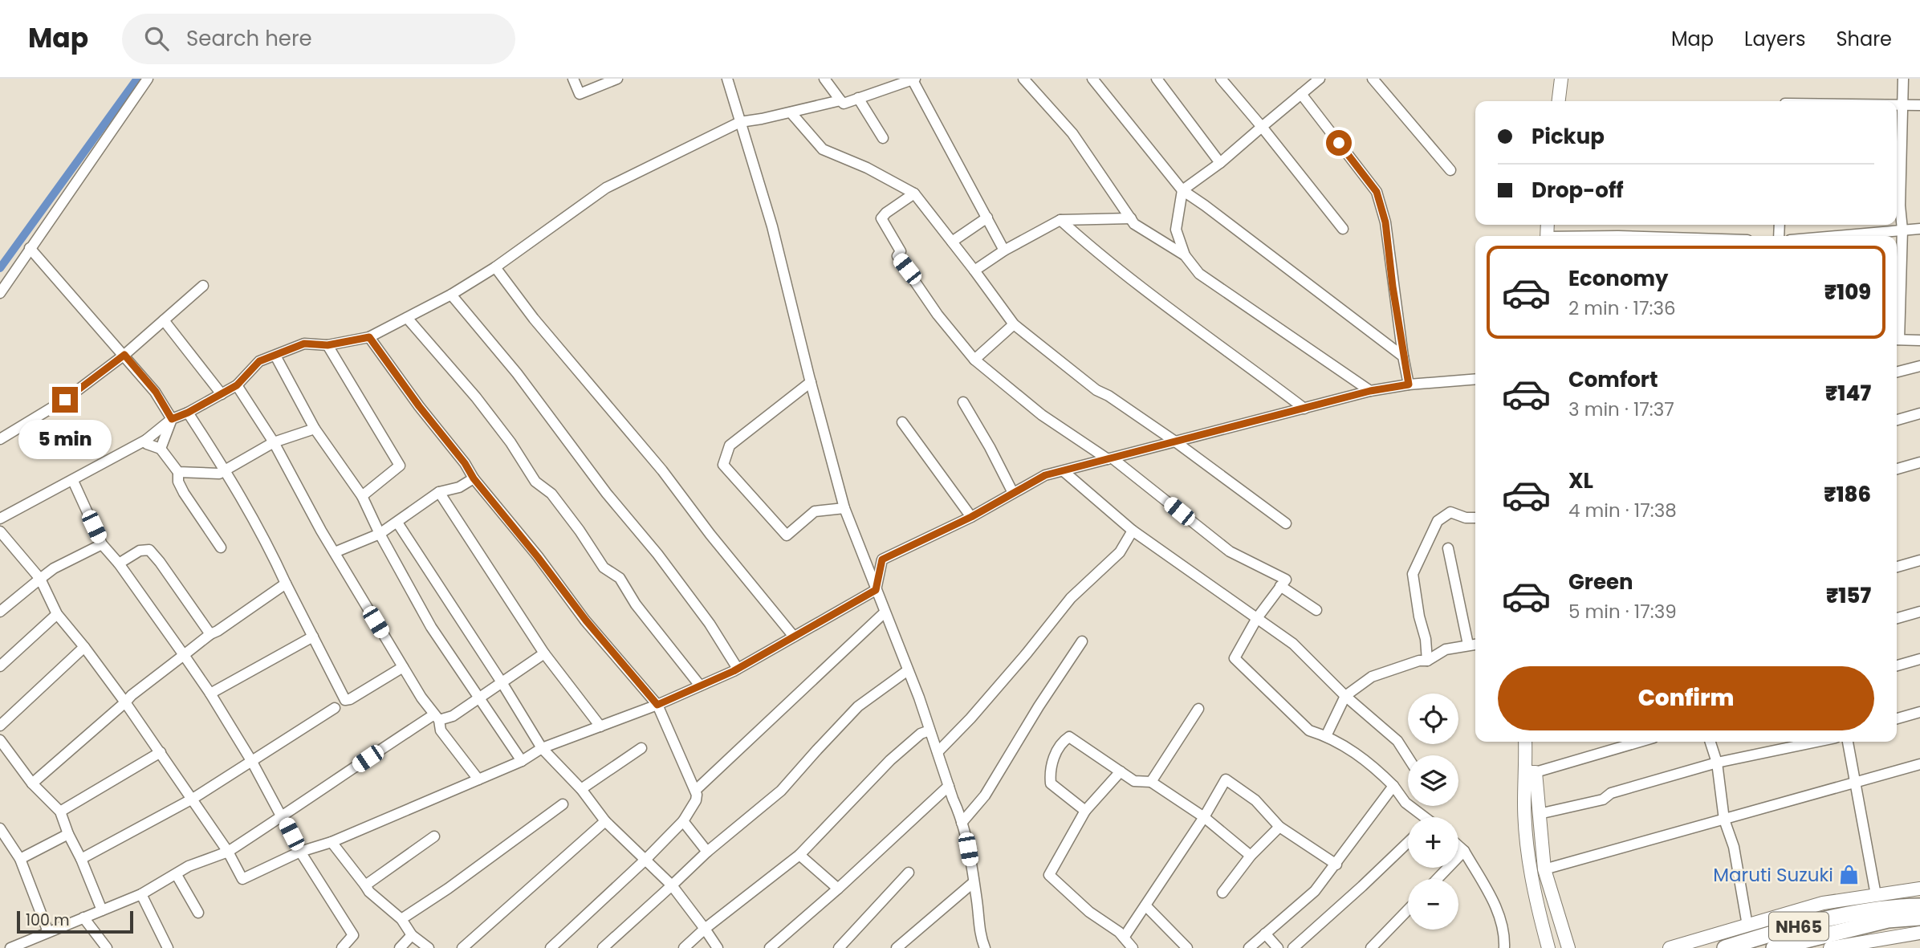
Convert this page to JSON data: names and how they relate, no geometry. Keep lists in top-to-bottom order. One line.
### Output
{"streets":{"highway":["NH65"]},"places":{"shop":["Maruti Suzuki"]},"scale_bar":"100 m","page":{"header":"Map","search":"Search here","nav":["Map","Layers","Share"],"banner":["Pickup","Drop-off"],"list":[{"name":"Economy","note":"2 min · 17:36","value":"₹109"},{"name":"Comfort","note":"3 min · 17:37","value":"₹147"},{"name":"XL","note":"4 min · 17:38","value":"₹186"},{"name":"Green","note":"5 min · 17:39","value":"₹157"}],"bubble":"5 min","buttons":"Confirm","map_buttons":["+","−"],"scale":"100 m"}}
